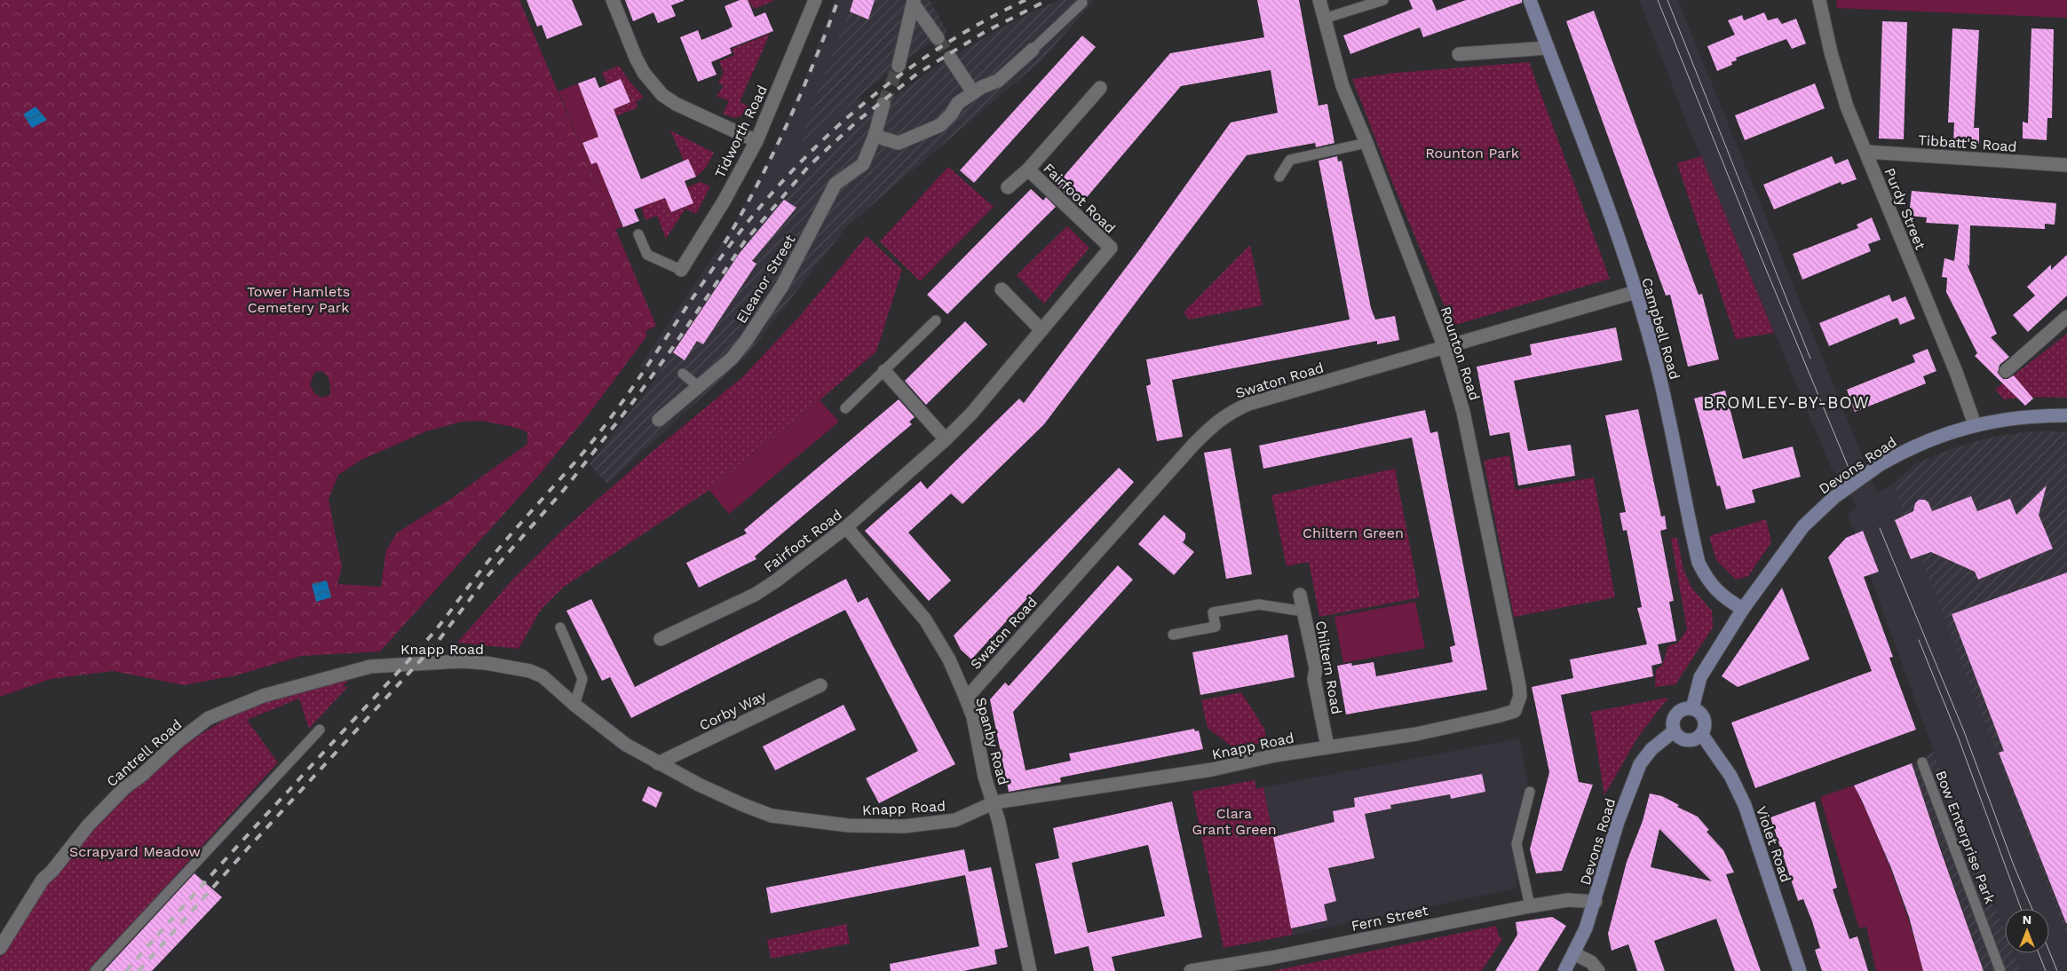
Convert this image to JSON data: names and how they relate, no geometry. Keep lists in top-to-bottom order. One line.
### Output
{"streets":{"street":["Tidworth Road","Tibbatt's Road","Fairfoot Road","Purdy Street","Eleanor Street","Campbell Road","Rounton Road","Swaton Road","Devons Road","Knapp Road","Chiltern Road","Corby Way","Spanby Road","Cantrell Road","Violet Road","Fern Street"],"lane":["Bow Enterprise Park"]},"crossings":[["Tibbatt's Road","Purdy Street"],["Fairfoot Road","Spanby Road"],["Purdy Street","Devons Road"],["Campbell Road","Swaton Road"],["Campbell Road","Devons Road"],["Rounton Road","Swaton Road"],["Rounton Road","Knapp Road"],["Swaton Road","Spanby Road"],["Devons Road","Violet Road"],["Devons Road","Fern Street"],["Knapp Road","Chiltern Road"],["Knapp Road","Corby Way"],["Knapp Road","Spanby Road"],["Knapp Road","Cantrell Road"]],"districts":["BROMLEY-BY-BOW"],"parks":["Rounton Park","Tower Hamlets Cemetery Park","Chiltern Green","Clara Grant Green","Scrapyard Meadow"],"north":"top"}
